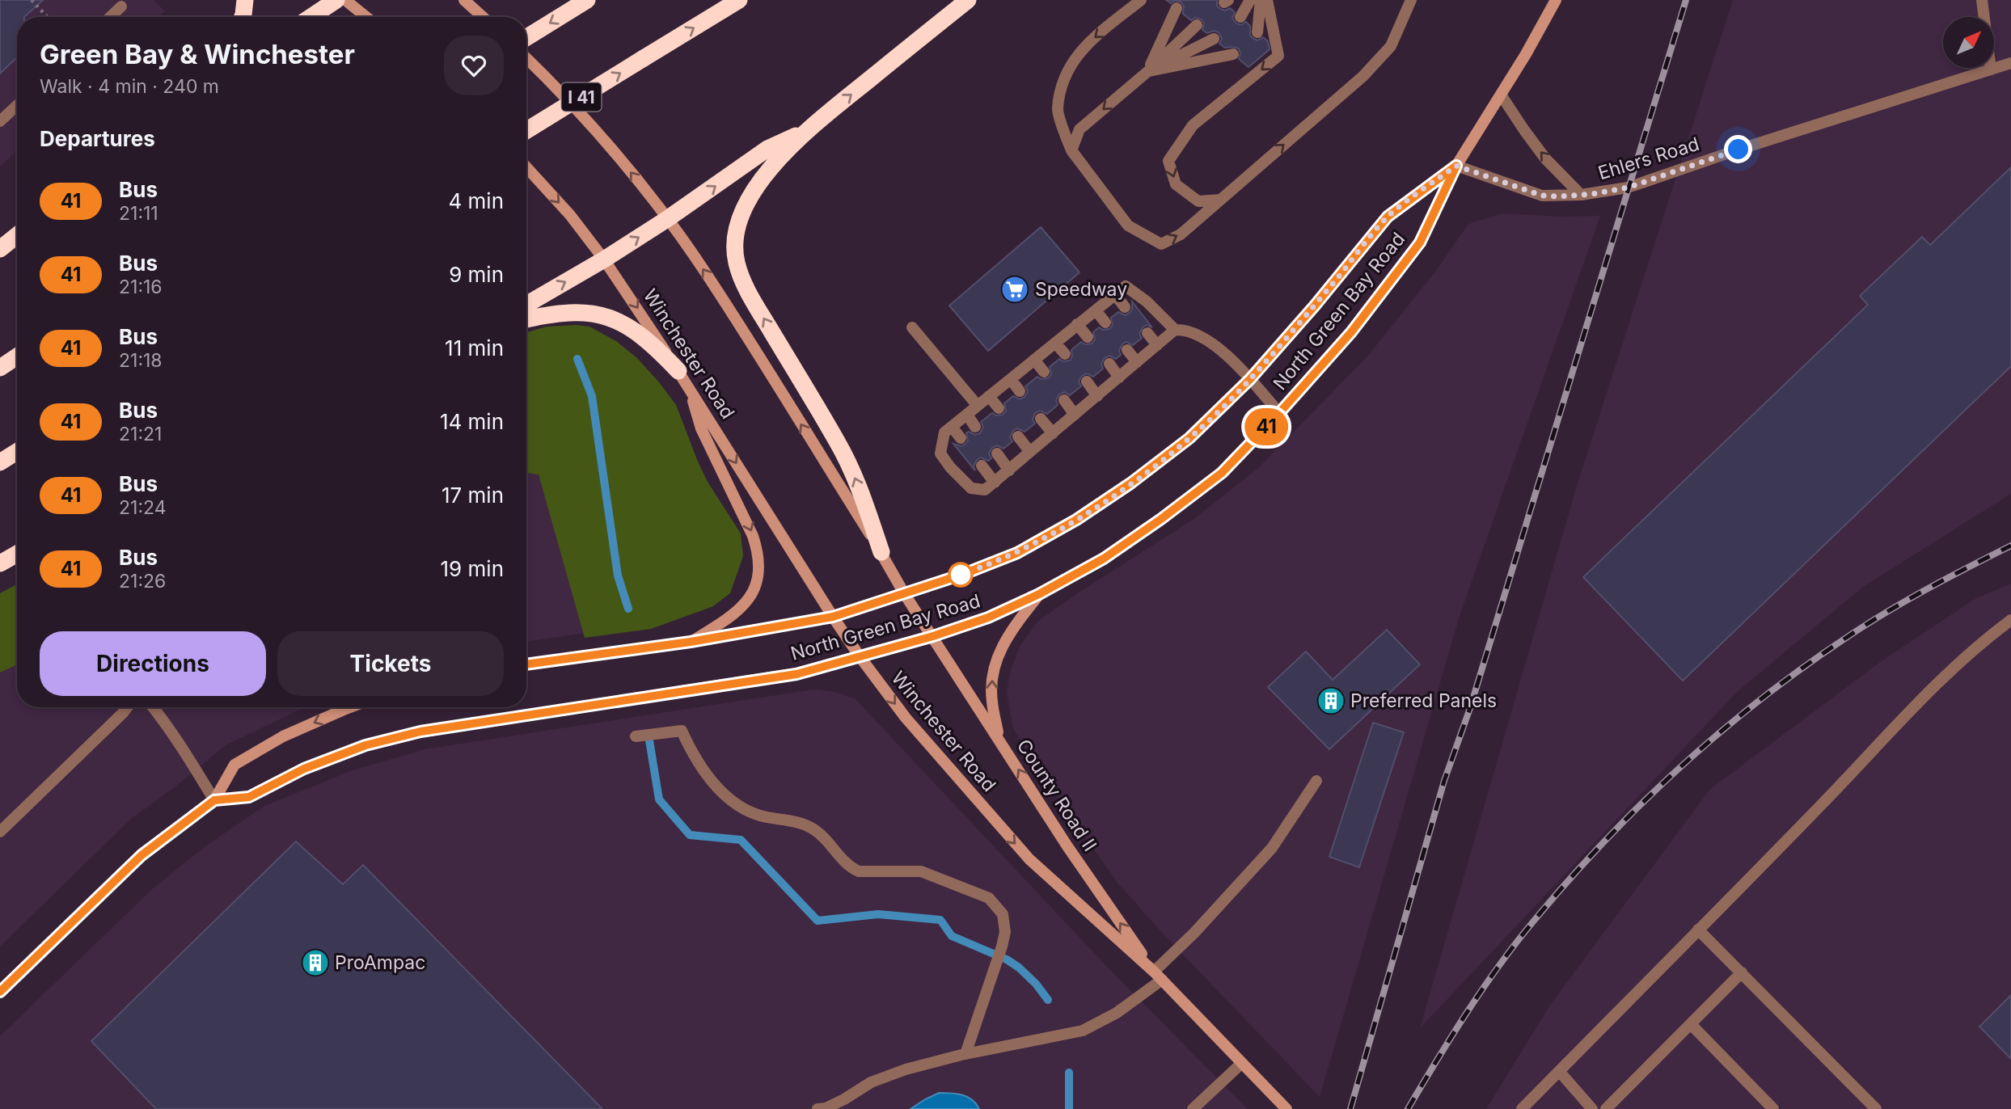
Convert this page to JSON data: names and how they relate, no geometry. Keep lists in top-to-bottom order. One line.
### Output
{"streets":{"highway":["I 41"],"main road":["North Green Bay Road","Winchester Road","County Road II"],"street":["Ehlers Road"]},"crossings":[["Ehlers Road","North Green Bay Road"],["North Green Bay Road","Winchester Road"],["North Green Bay Road","County Road II"],["Winchester Road","County Road II"]],"one_way":["County Road II"],"places":{"supermarket":["Speedway"],"building":["Preferred Panels","ProAmpac"]},"lines":["bus line 41"],"north":"top right","page":{"on_map":"41","heading":[["Green Bay & Winchester","Walk · 4 min · 240 m"],"Departures"],"list":[{"mark":"41","name":"Bus","note":"21:11","value":"4 min"},{"mark":"41","name":"Bus","note":"21:16","value":"9 min"},{"mark":"41","name":"Bus","note":"21:18","value":"11 min"},{"mark":"41","name":"Bus","note":"21:21","value":"14 min"},{"mark":"41","name":"Bus","note":"21:24","value":"17 min"},{"mark":"41","name":"Bus","note":"21:26","value":"19 min"}],"buttons":["Directions","Tickets"]}}
